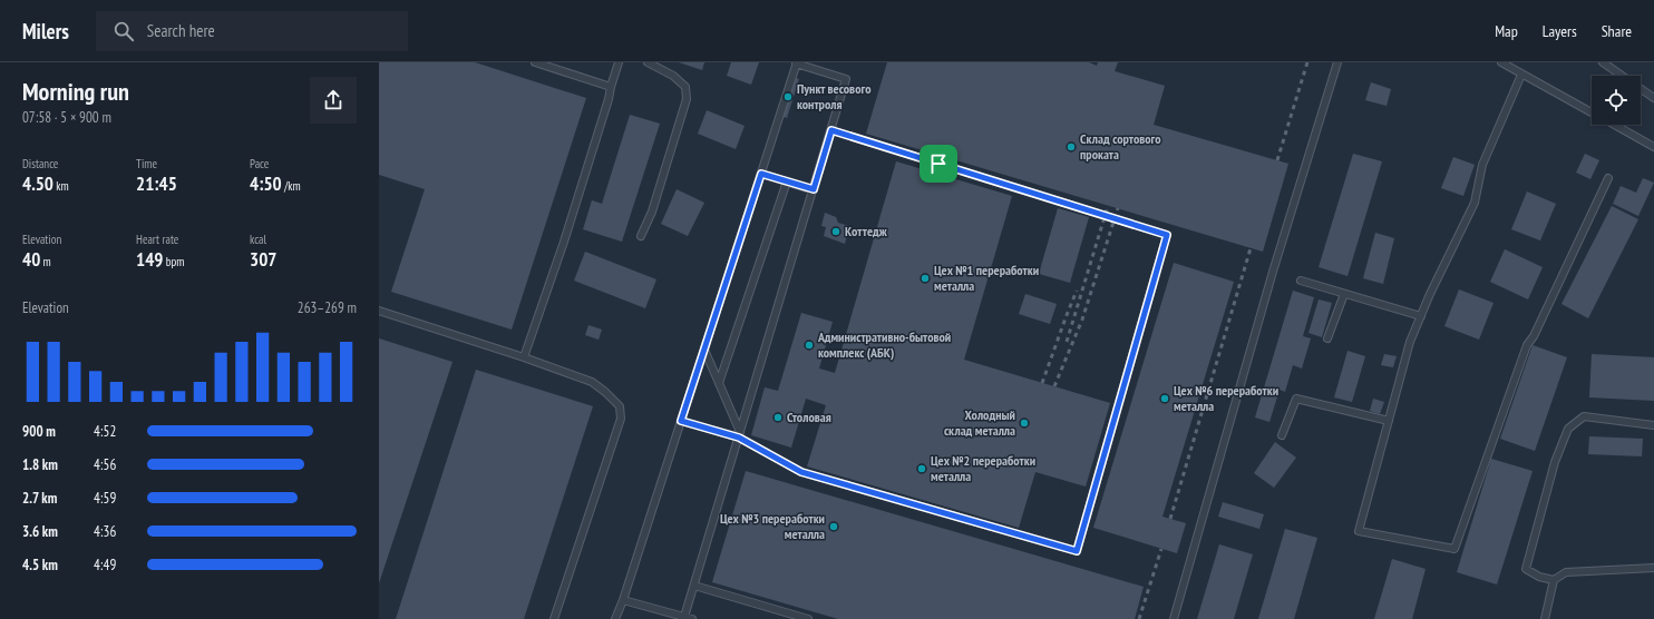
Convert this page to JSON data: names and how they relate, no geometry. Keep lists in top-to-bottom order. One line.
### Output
{"places":["Пункт весового контроля","Склад сортового проката","Коттедж","Цех №1 переработки металла","Административно-бытовой комплекс (АБК)","Цех №6 переработки металла","Столовая","Холодный склад металла","Цех №2 переработки металла","Цех №3 переработки металла"],"page":{"header":"Milers","search":"Search here","nav":["Map","Layers","Share"],"heading":["Morning run","07:58 · 5 × 900 m"],"stats":[["Distance","4.50 km"],["Time","21:45"],["Pace","4:50 /km"],["Elevation","40 m"],["Heart rate","149 bpm"],["kcal","307"]],"chart":["Elevation","263–269 m"],"list":[{"name":"900 m","note":"4:52"},{"name":"1.8 km","note":"4:56"},{"name":"2.7 km","note":"4:59"},{"name":"3.6 km","note":"4:36"},{"name":"4.5 km","note":"4:49"}]}}
